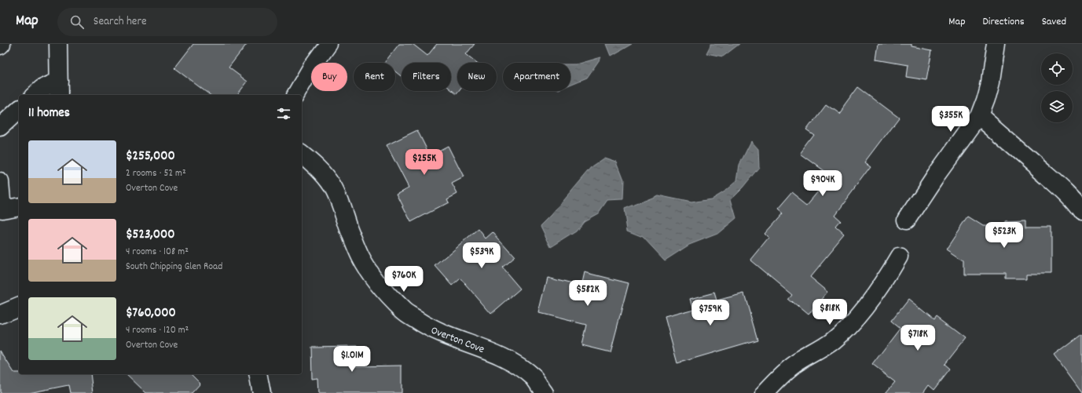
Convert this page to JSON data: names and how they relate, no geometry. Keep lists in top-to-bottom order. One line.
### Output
{"streets":{"street":["Overton Cove"]},"page":{"header":"Map","search":"Search here","nav":["Map","Directions","Saved"],"chip":["Buy","Rent","Filters","New","Apartment"],"heading":"11 homes","price":["$355K","$255K","$904K","$523K","$539K","$760K","$582K","$818K","$759K","$718K","$1.01M"],"list":[{"name":"$255,000","note":"2 rooms · 52 m² · Overton Cove"},{"name":"$523,000","note":"4 rooms · 108 m² · South Chipping Glen Road"},{"name":"$760,000","note":"4 rooms · 120 m² · Overton Cove"}]}}
